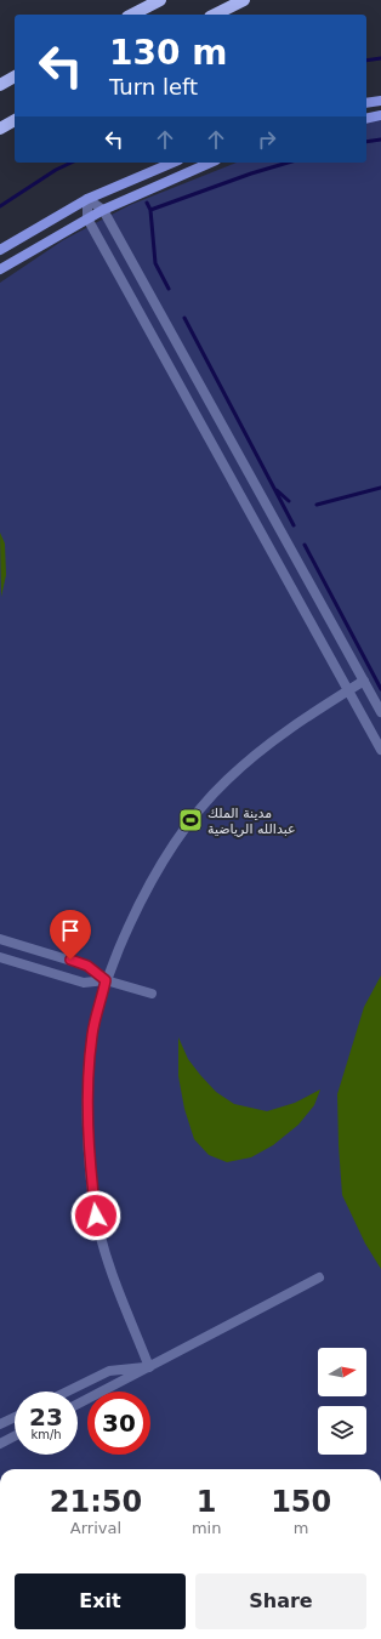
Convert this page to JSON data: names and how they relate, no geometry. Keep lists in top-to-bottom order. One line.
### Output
{"places":{"sports":["مدينة الملك عبدالله الرياضية"]},"north":"right","page":{"turn":["130 m","Turn left"],"speed":"23 km/h","limit":"30","eta":["21:50","Arrival","1","min","150","m"],"buttons":["Exit","Share"]}}
